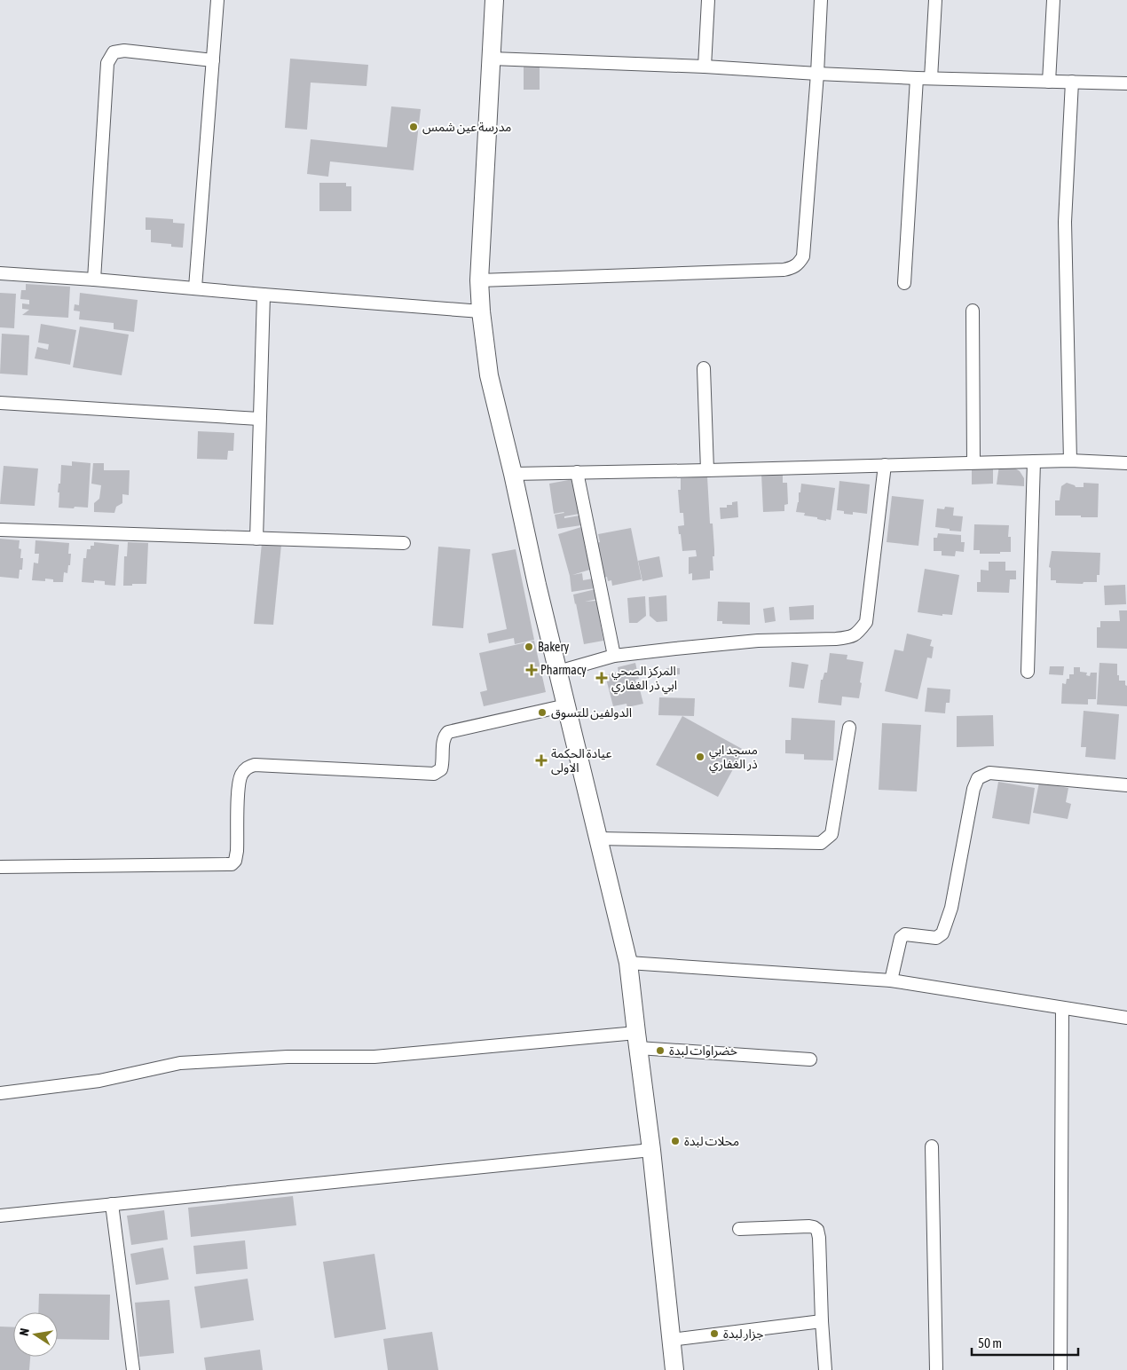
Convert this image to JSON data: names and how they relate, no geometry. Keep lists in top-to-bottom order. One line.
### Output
{"places":{"other":["مدرسة عين شمس","Bakery","الدولفين للتسوق","مسجد ابي ذر الغفاري","خضراوات لبدة","محلات لبدة","جزار لبدة"],"health":["Pharmacy","المركز الصحي ابي ذر الغفاري","عيادة الحكمة الاولى"]},"scale_bar":"50 m","north":"left"}
